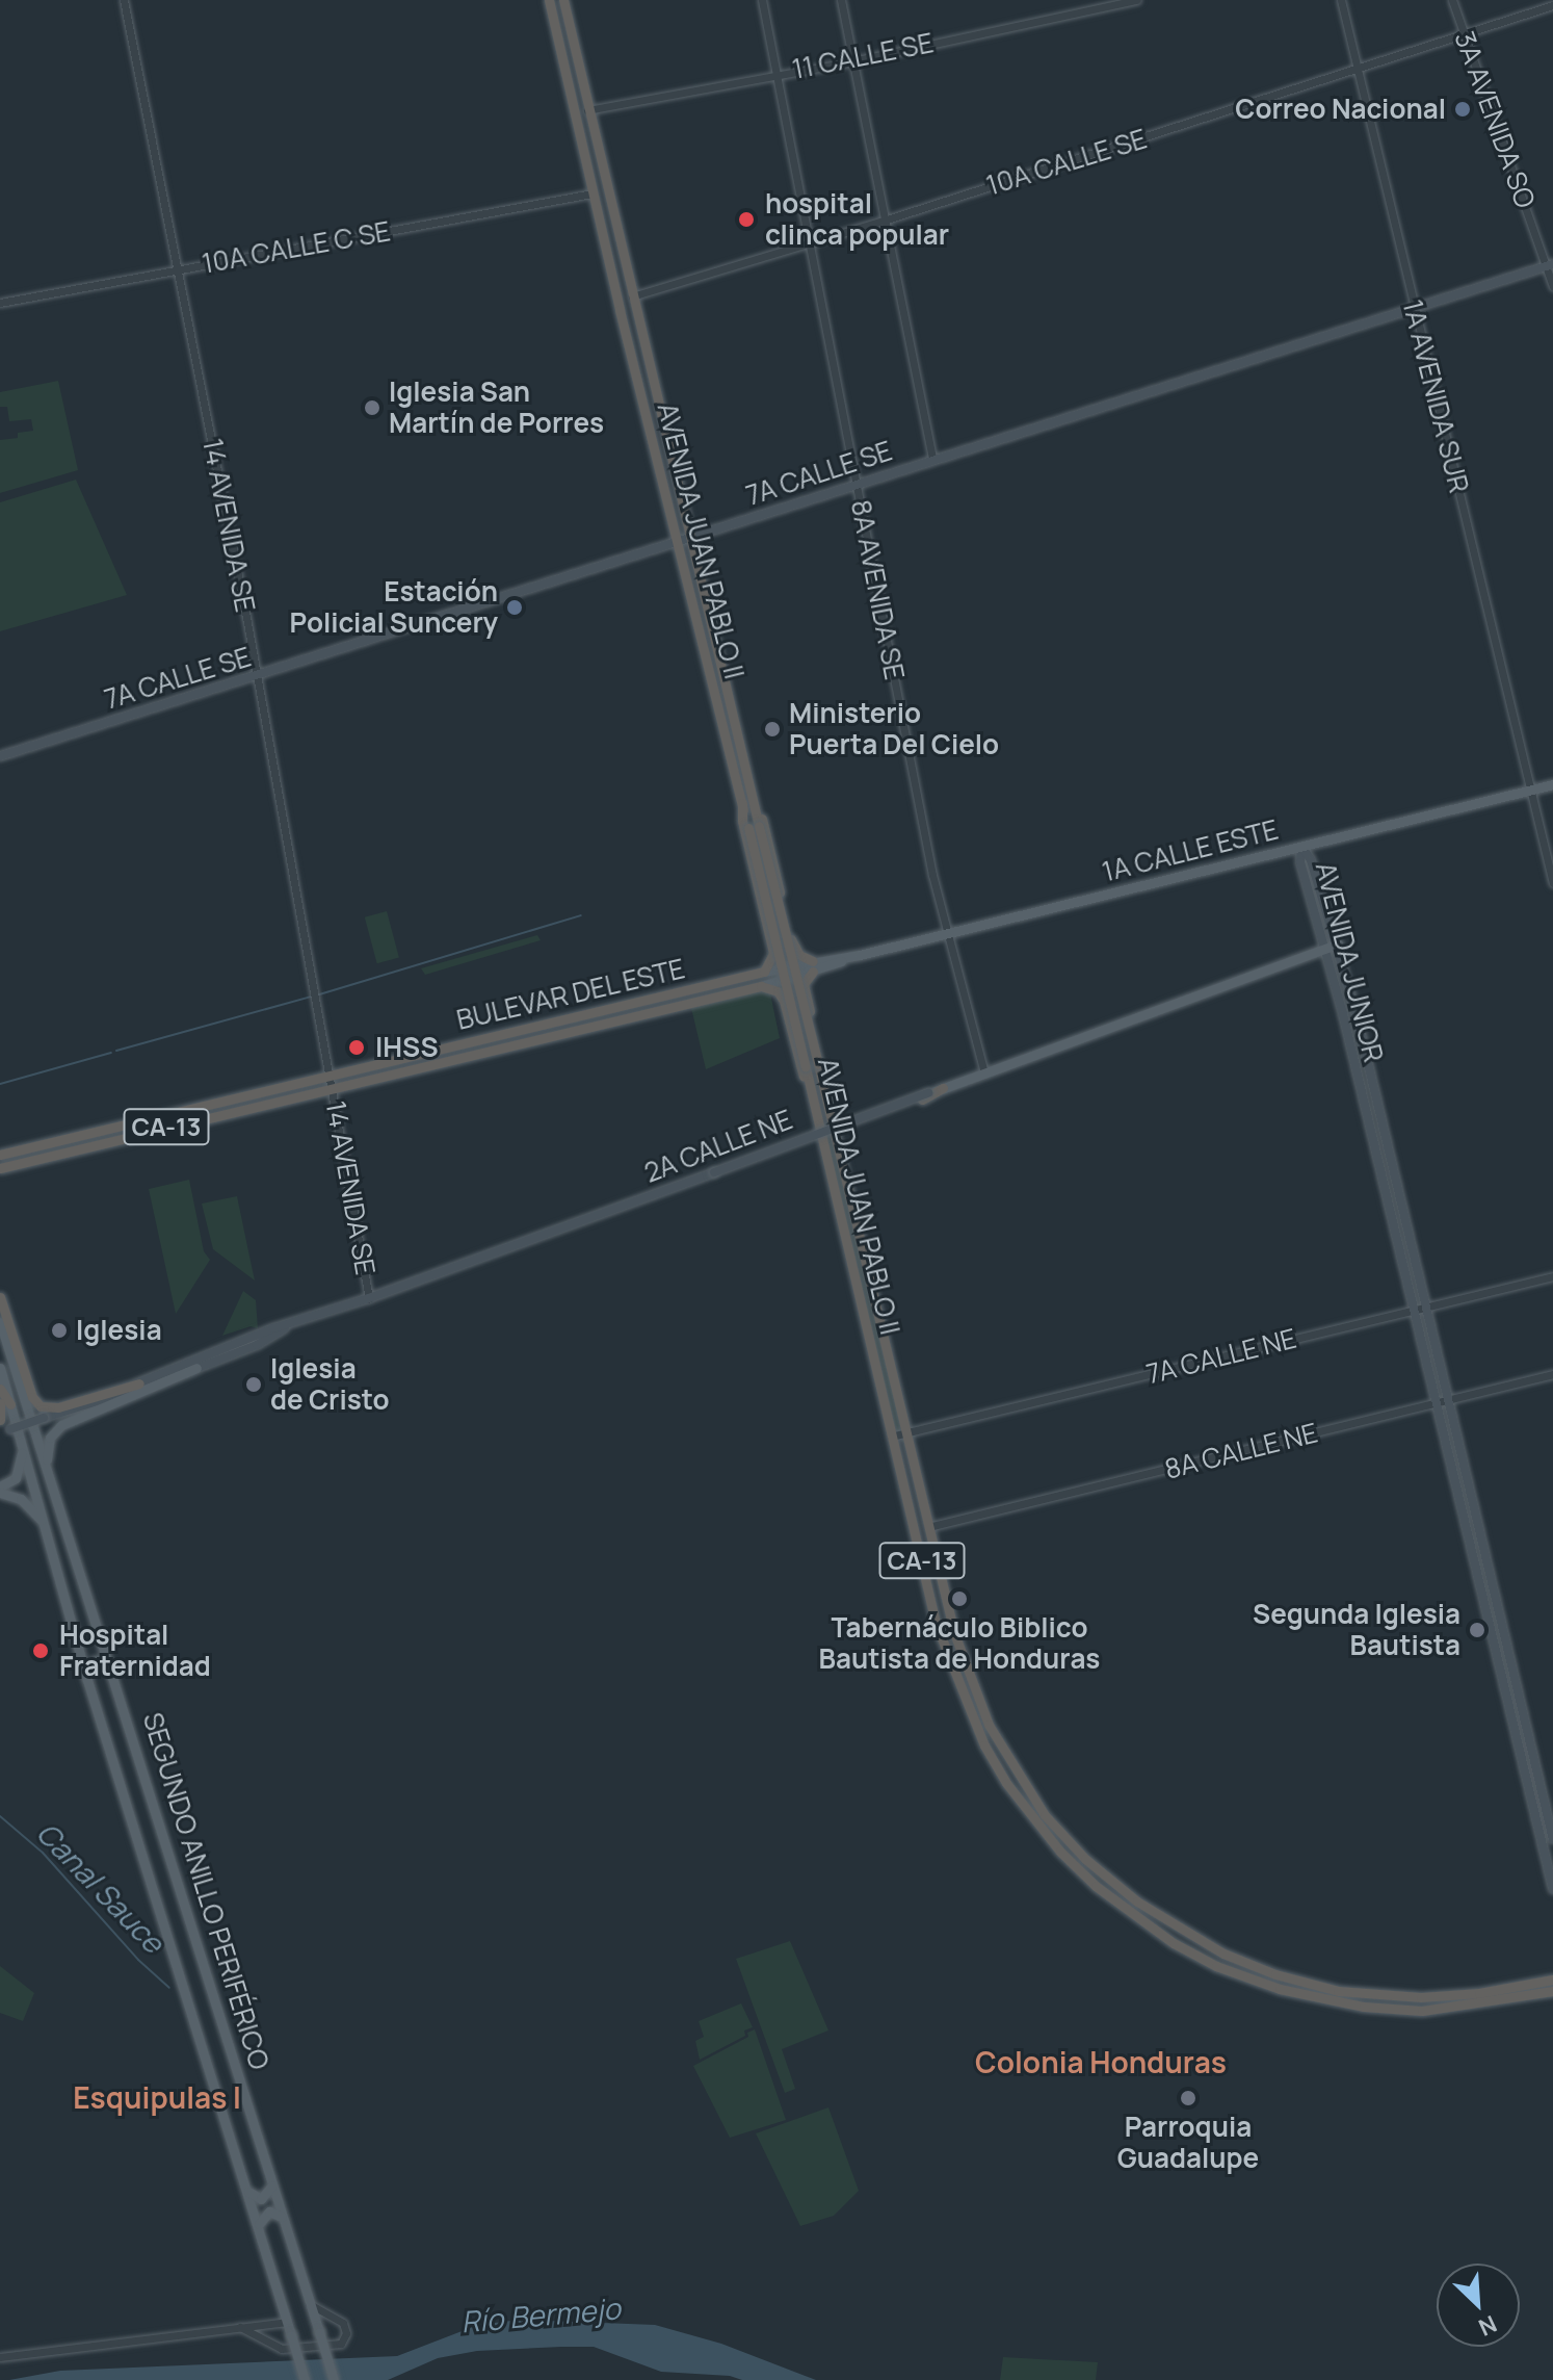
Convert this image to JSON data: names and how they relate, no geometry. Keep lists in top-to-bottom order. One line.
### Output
{"streets":{"highway":["AVENIDA JUAN PABLO II","BULEVAR DEL ESTE","CA-13"],"main road":["7A CALLE SE","1A CALLE ESTE","AVENIDA JUNIOR","2A CALLE NE","SEGUNDO ANILLO PERIFÉRICO"],"street":["11 CALLE SE","3A AVENIDA SO","10A CALLE SE","10A CALLE C SE","1A AVENIDA SUR","14 AVENIDA SE","8A AVENIDA SE","7A CALLE NE","8A CALLE NE"]},"crossings":[["11 CALLE SE","AVENIDA JUAN PABLO II"],["11 CALLE SE","8A AVENIDA SE"],["3A AVENIDA SO","10A CALLE SE"],["3A AVENIDA SO","7A CALLE SE"],["10A CALLE SE","1A AVENIDA SUR"],["10A CALLE SE","AVENIDA JUAN PABLO II"],["10A CALLE SE","8A AVENIDA SE"],["10A CALLE C SE","14 AVENIDA SE"],["10A CALLE C SE","AVENIDA JUAN PABLO II"],["1A AVENIDA SUR","7A CALLE SE"],["1A AVENIDA SUR","1A CALLE ESTE"],["7A CALLE SE","14 AVENIDA SE"],["7A CALLE SE","AVENIDA JUAN PABLO II"],["7A CALLE SE","8A AVENIDA SE"],["14 AVENIDA SE","BULEVAR DEL ESTE"],["14 AVENIDA SE","2A CALLE NE"],["AVENIDA JUAN PABLO II","7A CALLE NE"],["AVENIDA JUAN PABLO II","8A CALLE NE"],["8A AVENIDA SE","1A CALLE ESTE"],["8A AVENIDA SE","2A CALLE NE"],["1A CALLE ESTE","AVENIDA JUNIOR"],["1A CALLE ESTE","BULEVAR DEL ESTE"],["AVENIDA JUNIOR","2A CALLE NE"],["AVENIDA JUNIOR","7A CALLE NE"],["AVENIDA JUNIOR","8A CALLE NE"]],"districts":["Colonia Honduras","Esquipulas I"],"water":["Canal Sauce","Río Bermejo"],"places":["Correo Nacional","hospital clinca popular","Iglesia San Martín de Porres","Estación Policial Suncery","Ministerio Puerta Del Cielo","IHSS","Iglesia","Iglesia de Cristo","Tabernáculo Biblico Bautista de Honduras","Segunda Iglesia Bautista","Hospital Fraternidad","Parroquia Guadalupe"],"north":"bottom right"}
